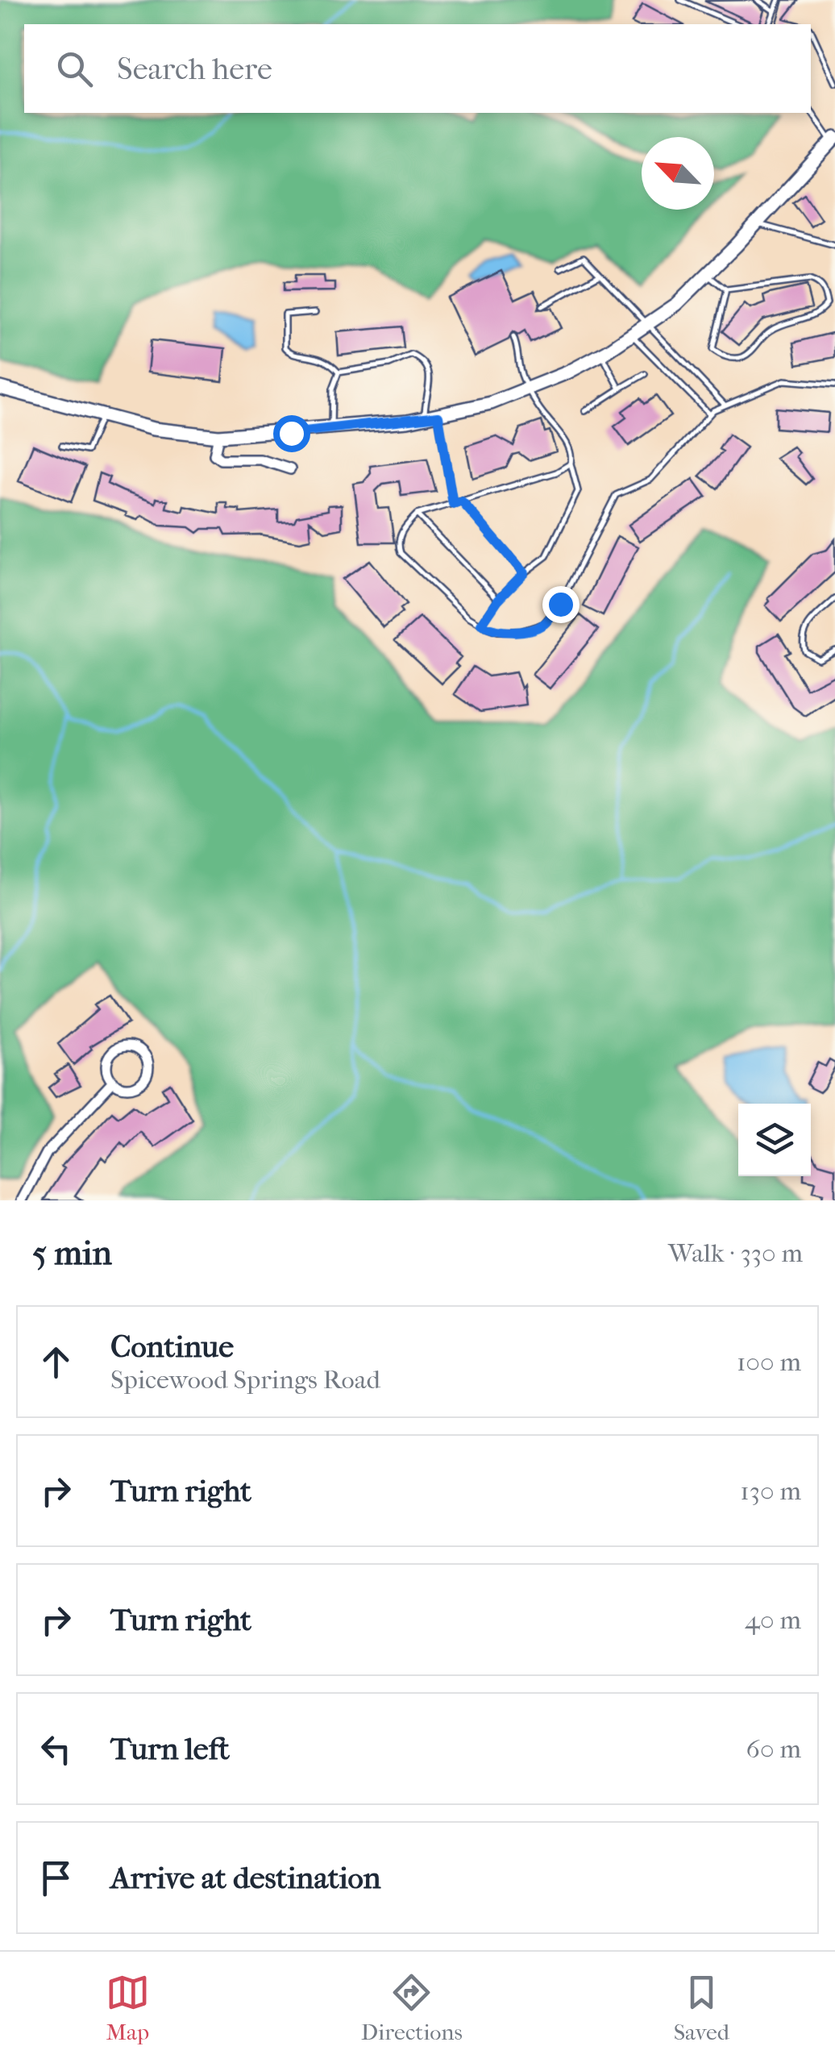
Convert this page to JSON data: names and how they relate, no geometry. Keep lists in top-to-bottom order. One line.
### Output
{"north":"top left","page":{"search":"Search here","heading":["5 min","Walk · 330 m"],"list":[["Continue","Spicewood Springs Road","100 m"],["Turn right","130 m"],["Turn right","40 m"],["Turn left","60 m"],"Arrive at destination"],"nav":["Map","Directions","Saved"]}}
